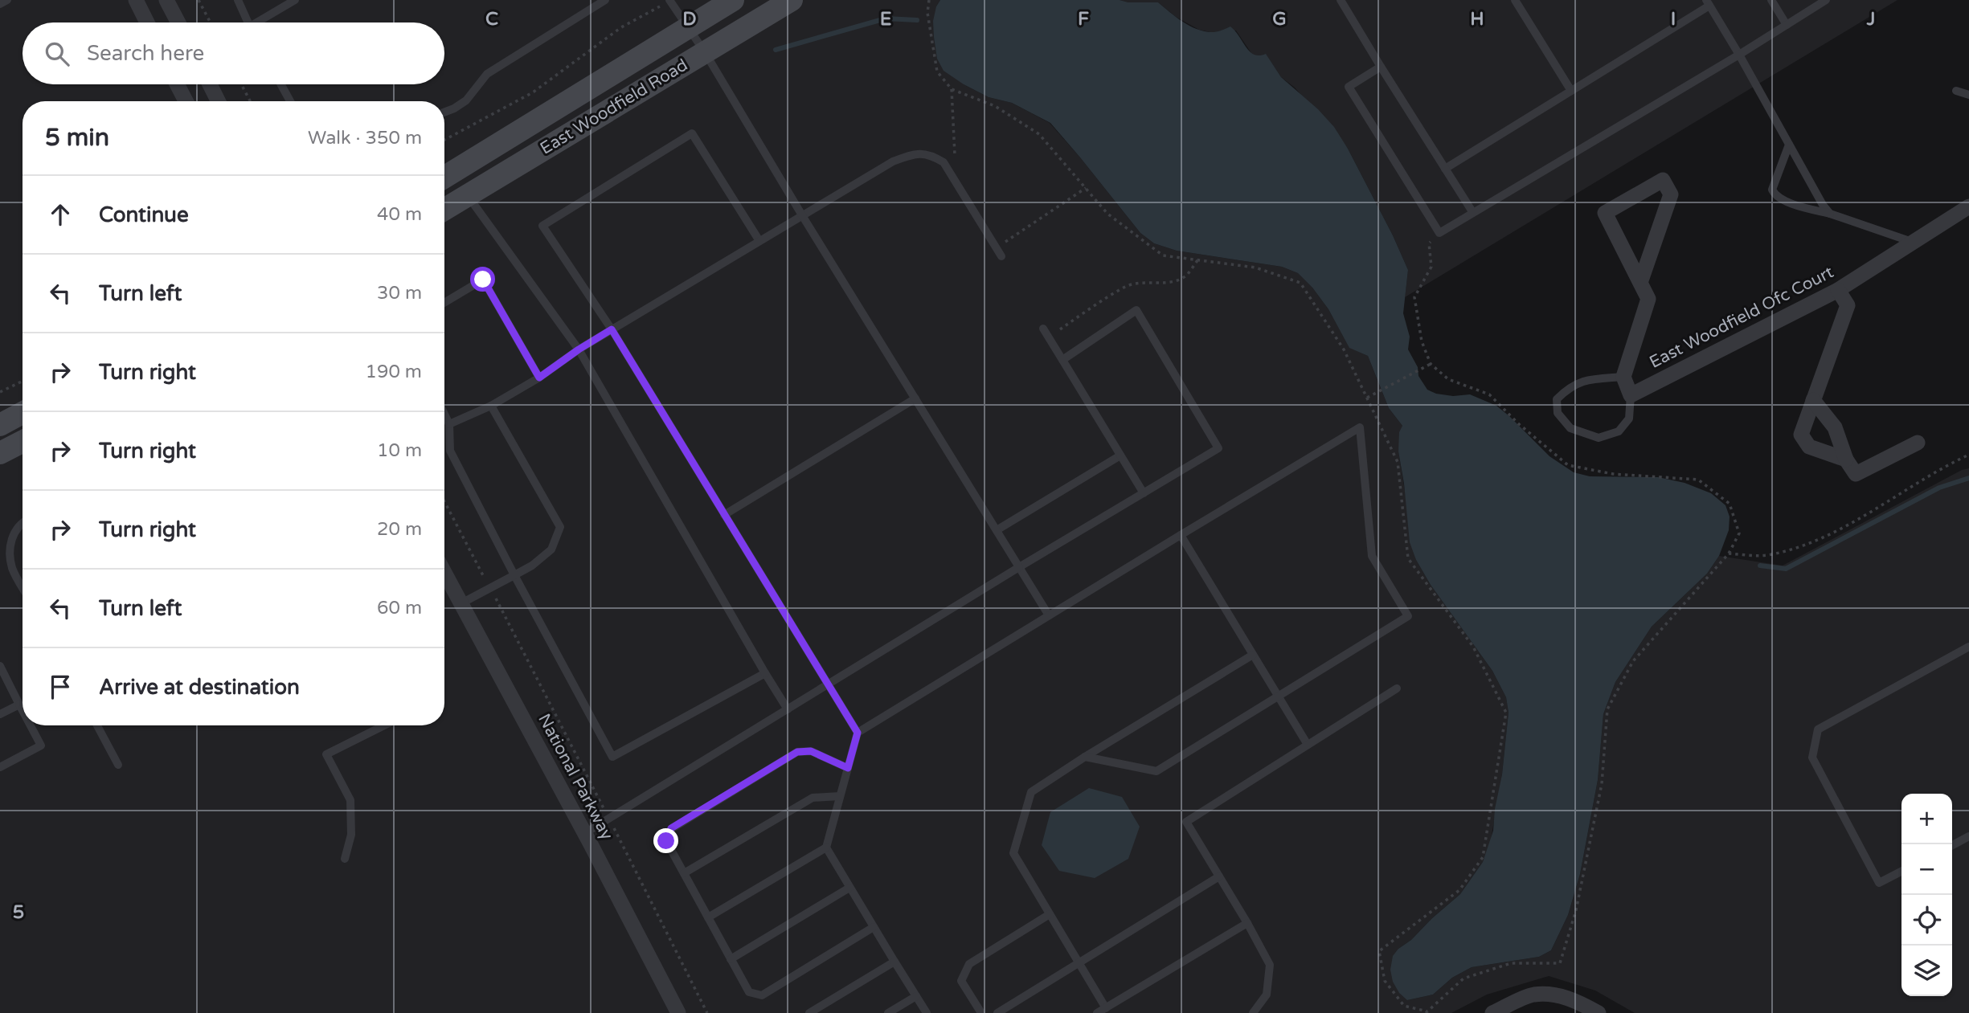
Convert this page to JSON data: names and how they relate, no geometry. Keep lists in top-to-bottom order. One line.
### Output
{"streets":{"street":["East Woodfield Road","East Woodfield Ofc Court","National Parkway"]},"page":{"search":"Search here","heading":["5 min","Walk · 350 m"],"list":[["Continue","40 m"],["Turn left","30 m"],["Turn right","190 m"],["Turn right","10 m"],["Turn right","20 m"],["Turn left","60 m"],"Arrive at destination"],"map_buttons":["+","−"]},"grid":{"columns":["C","D","E","F","G","H","I","J"],"rows":["5"]}}
